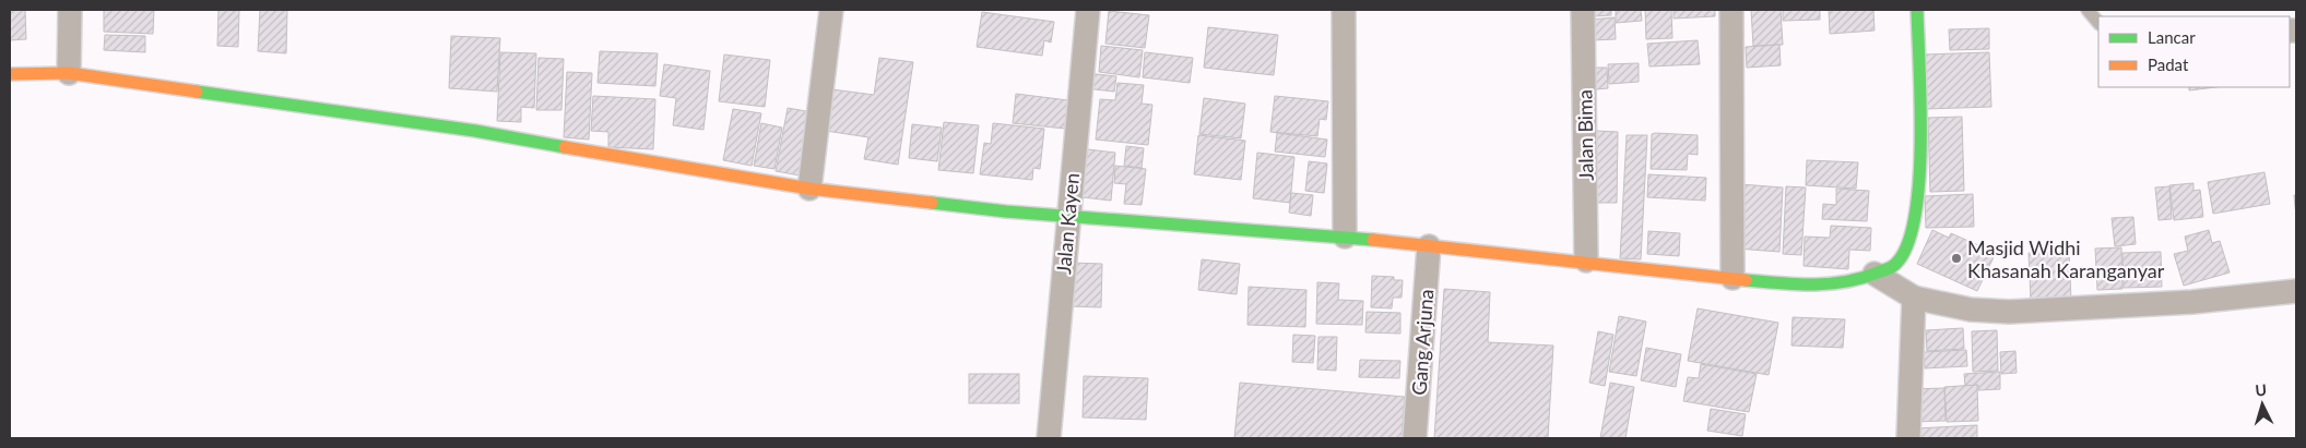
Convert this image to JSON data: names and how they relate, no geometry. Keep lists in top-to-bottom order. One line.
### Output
{"streets":{"street":["Jalan Bima","Jalan Kayen","Gang Arjuna"]},"places":["Masjid Widhi Khasanah Karanganyar"],"legend":["Lancar","Padat"],"north":"top"}
